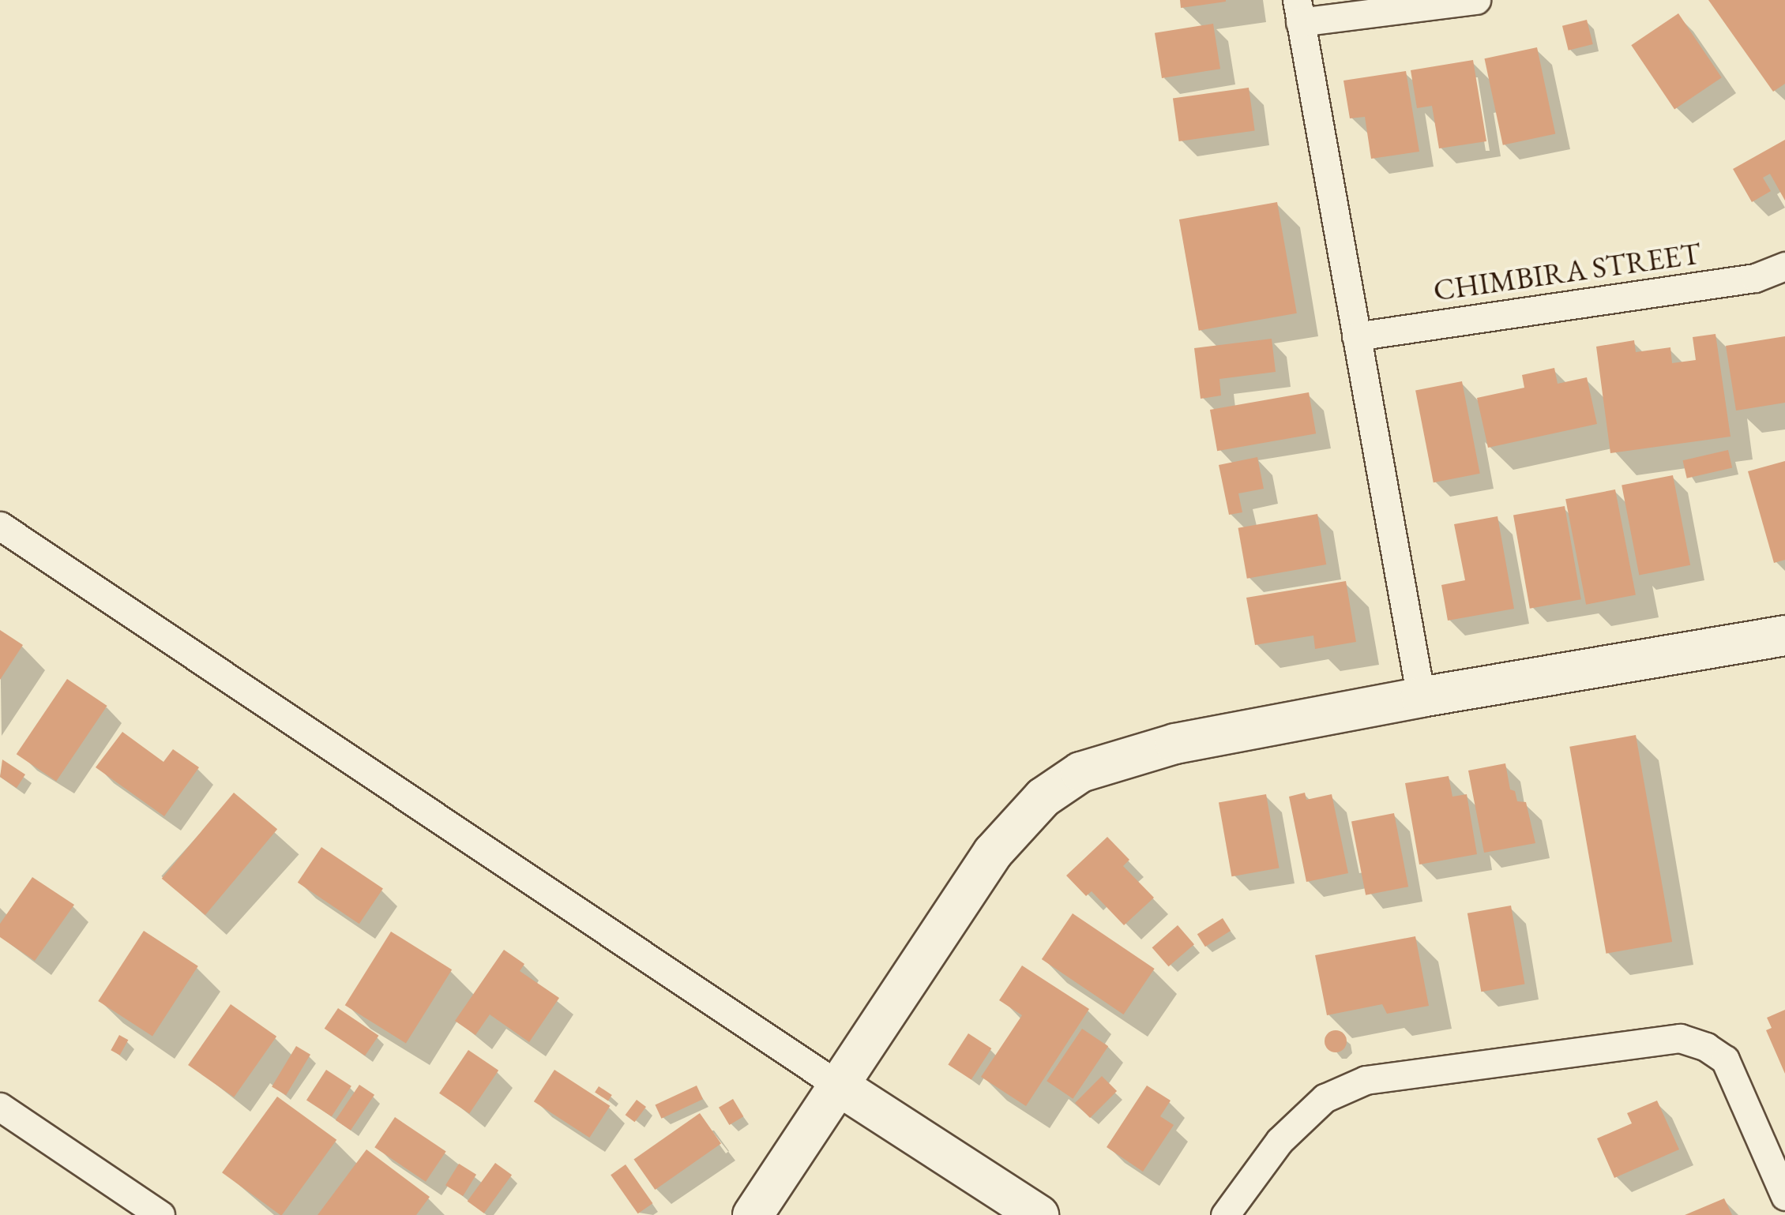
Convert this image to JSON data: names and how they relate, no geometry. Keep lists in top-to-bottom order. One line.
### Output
{"streets":{"street":["CHIMBIRA STREET"]}}
